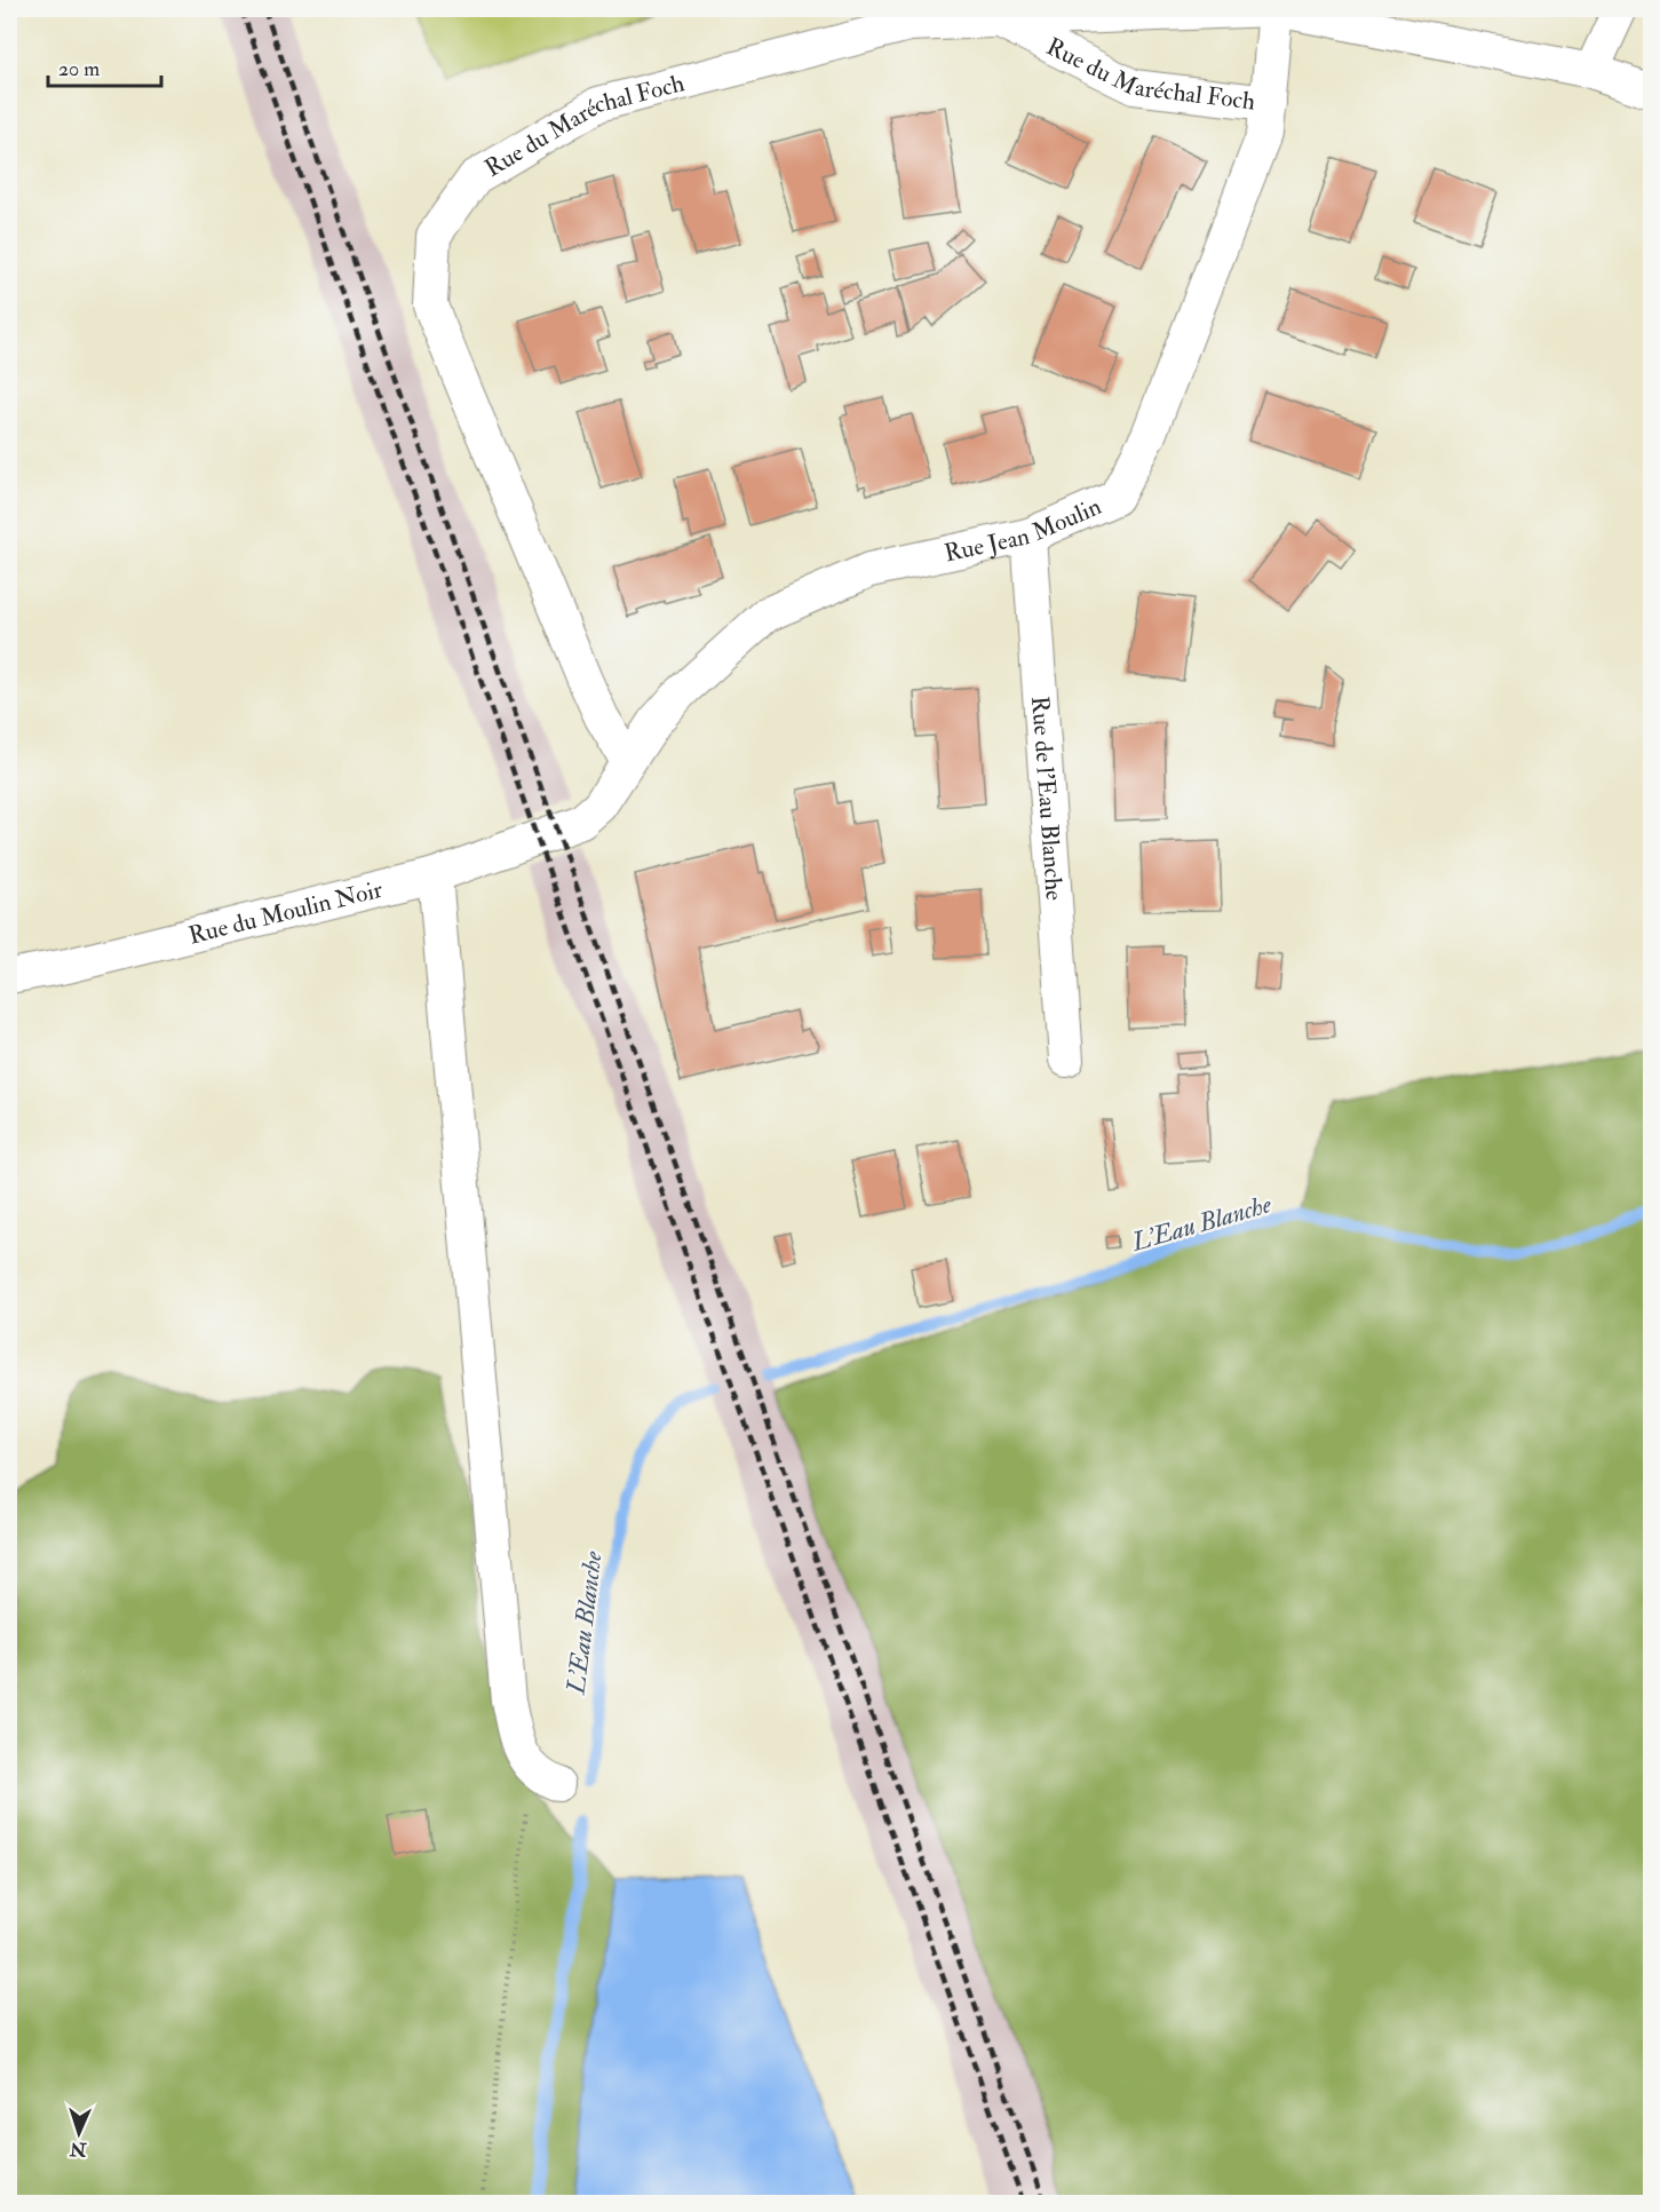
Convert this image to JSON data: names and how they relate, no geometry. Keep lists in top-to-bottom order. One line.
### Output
{"streets":{"street":["Rue du Maréchal Foch","Rue Jean Moulin","Rue de l'Eau Blanche","Rue du Moulin Noir"]},"crossings":[["Rue du Maréchal Foch","Rue Jean Moulin"],["Rue Jean Moulin","Rue de l'Eau Blanche"],["Rue Jean Moulin","Rue du Moulin Noir"]],"water":["L'Eau Blanche"],"scale_bar":"20 m","north":"bottom"}
